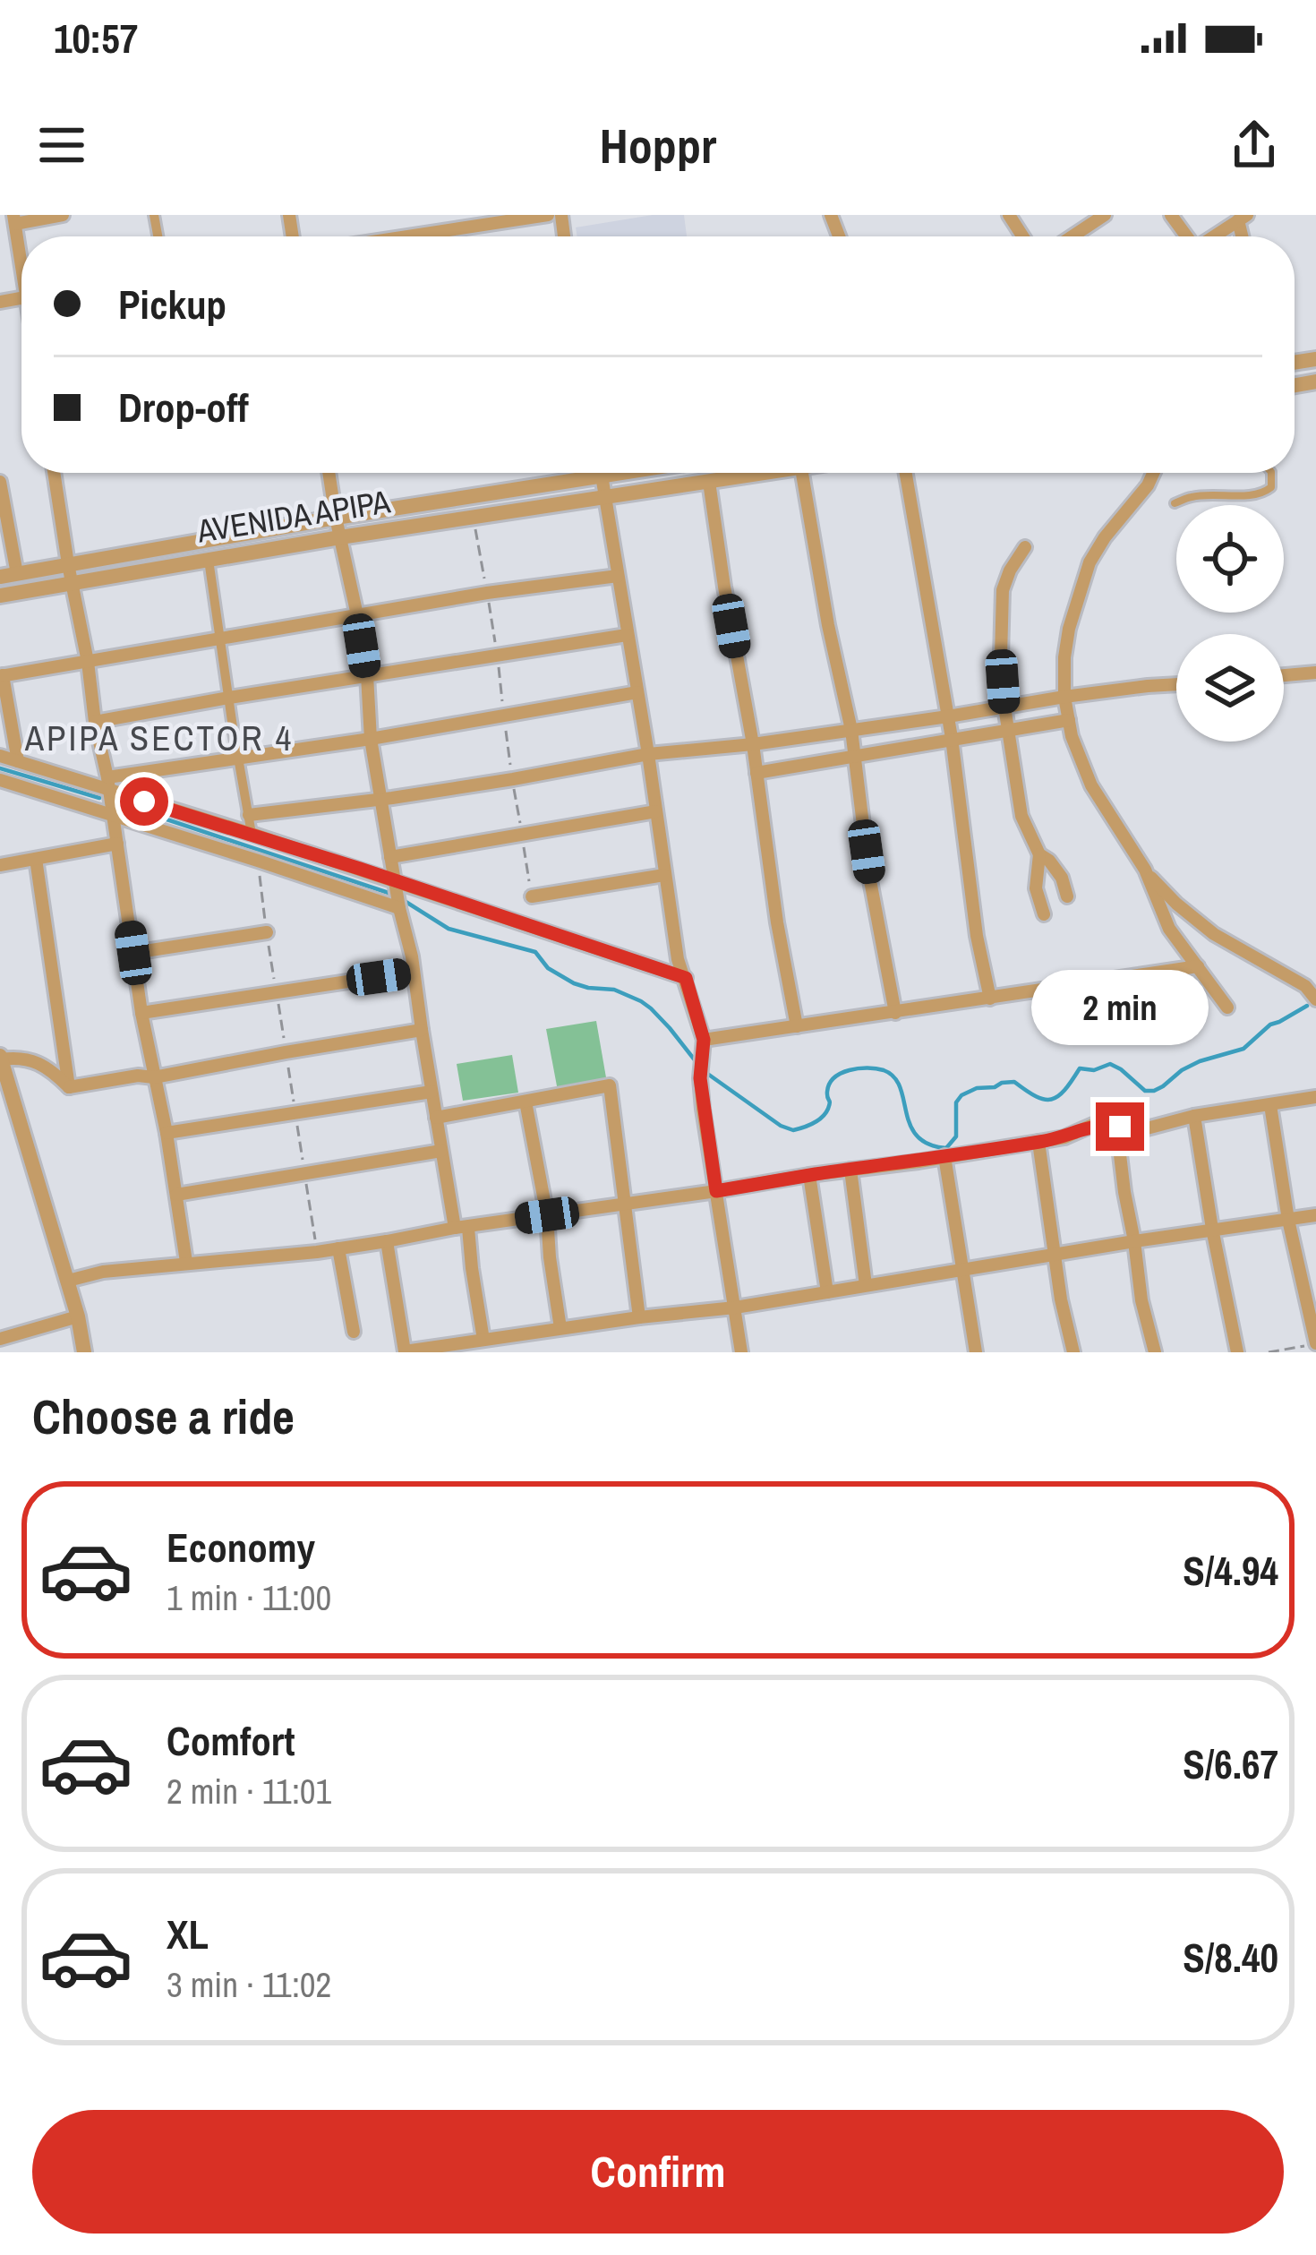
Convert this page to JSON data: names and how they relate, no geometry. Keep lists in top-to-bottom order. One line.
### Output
{"streets":{"street":["AVENIDA APIPA"]},"districts":["APIPA SECTOR 4"],"page":{"status":"10:57","header":"Hoppr","banner":["Pickup","Drop-off"],"bubble":"2 min","heading":"Choose a ride","list":[{"name":"Economy","note":"1 min · 11:00","value":"S/4.94"},{"name":"Comfort","note":"2 min · 11:01","value":"S/6.67"},{"name":"XL","note":"3 min · 11:02","value":"S/8.40"}],"buttons":"Confirm"}}
